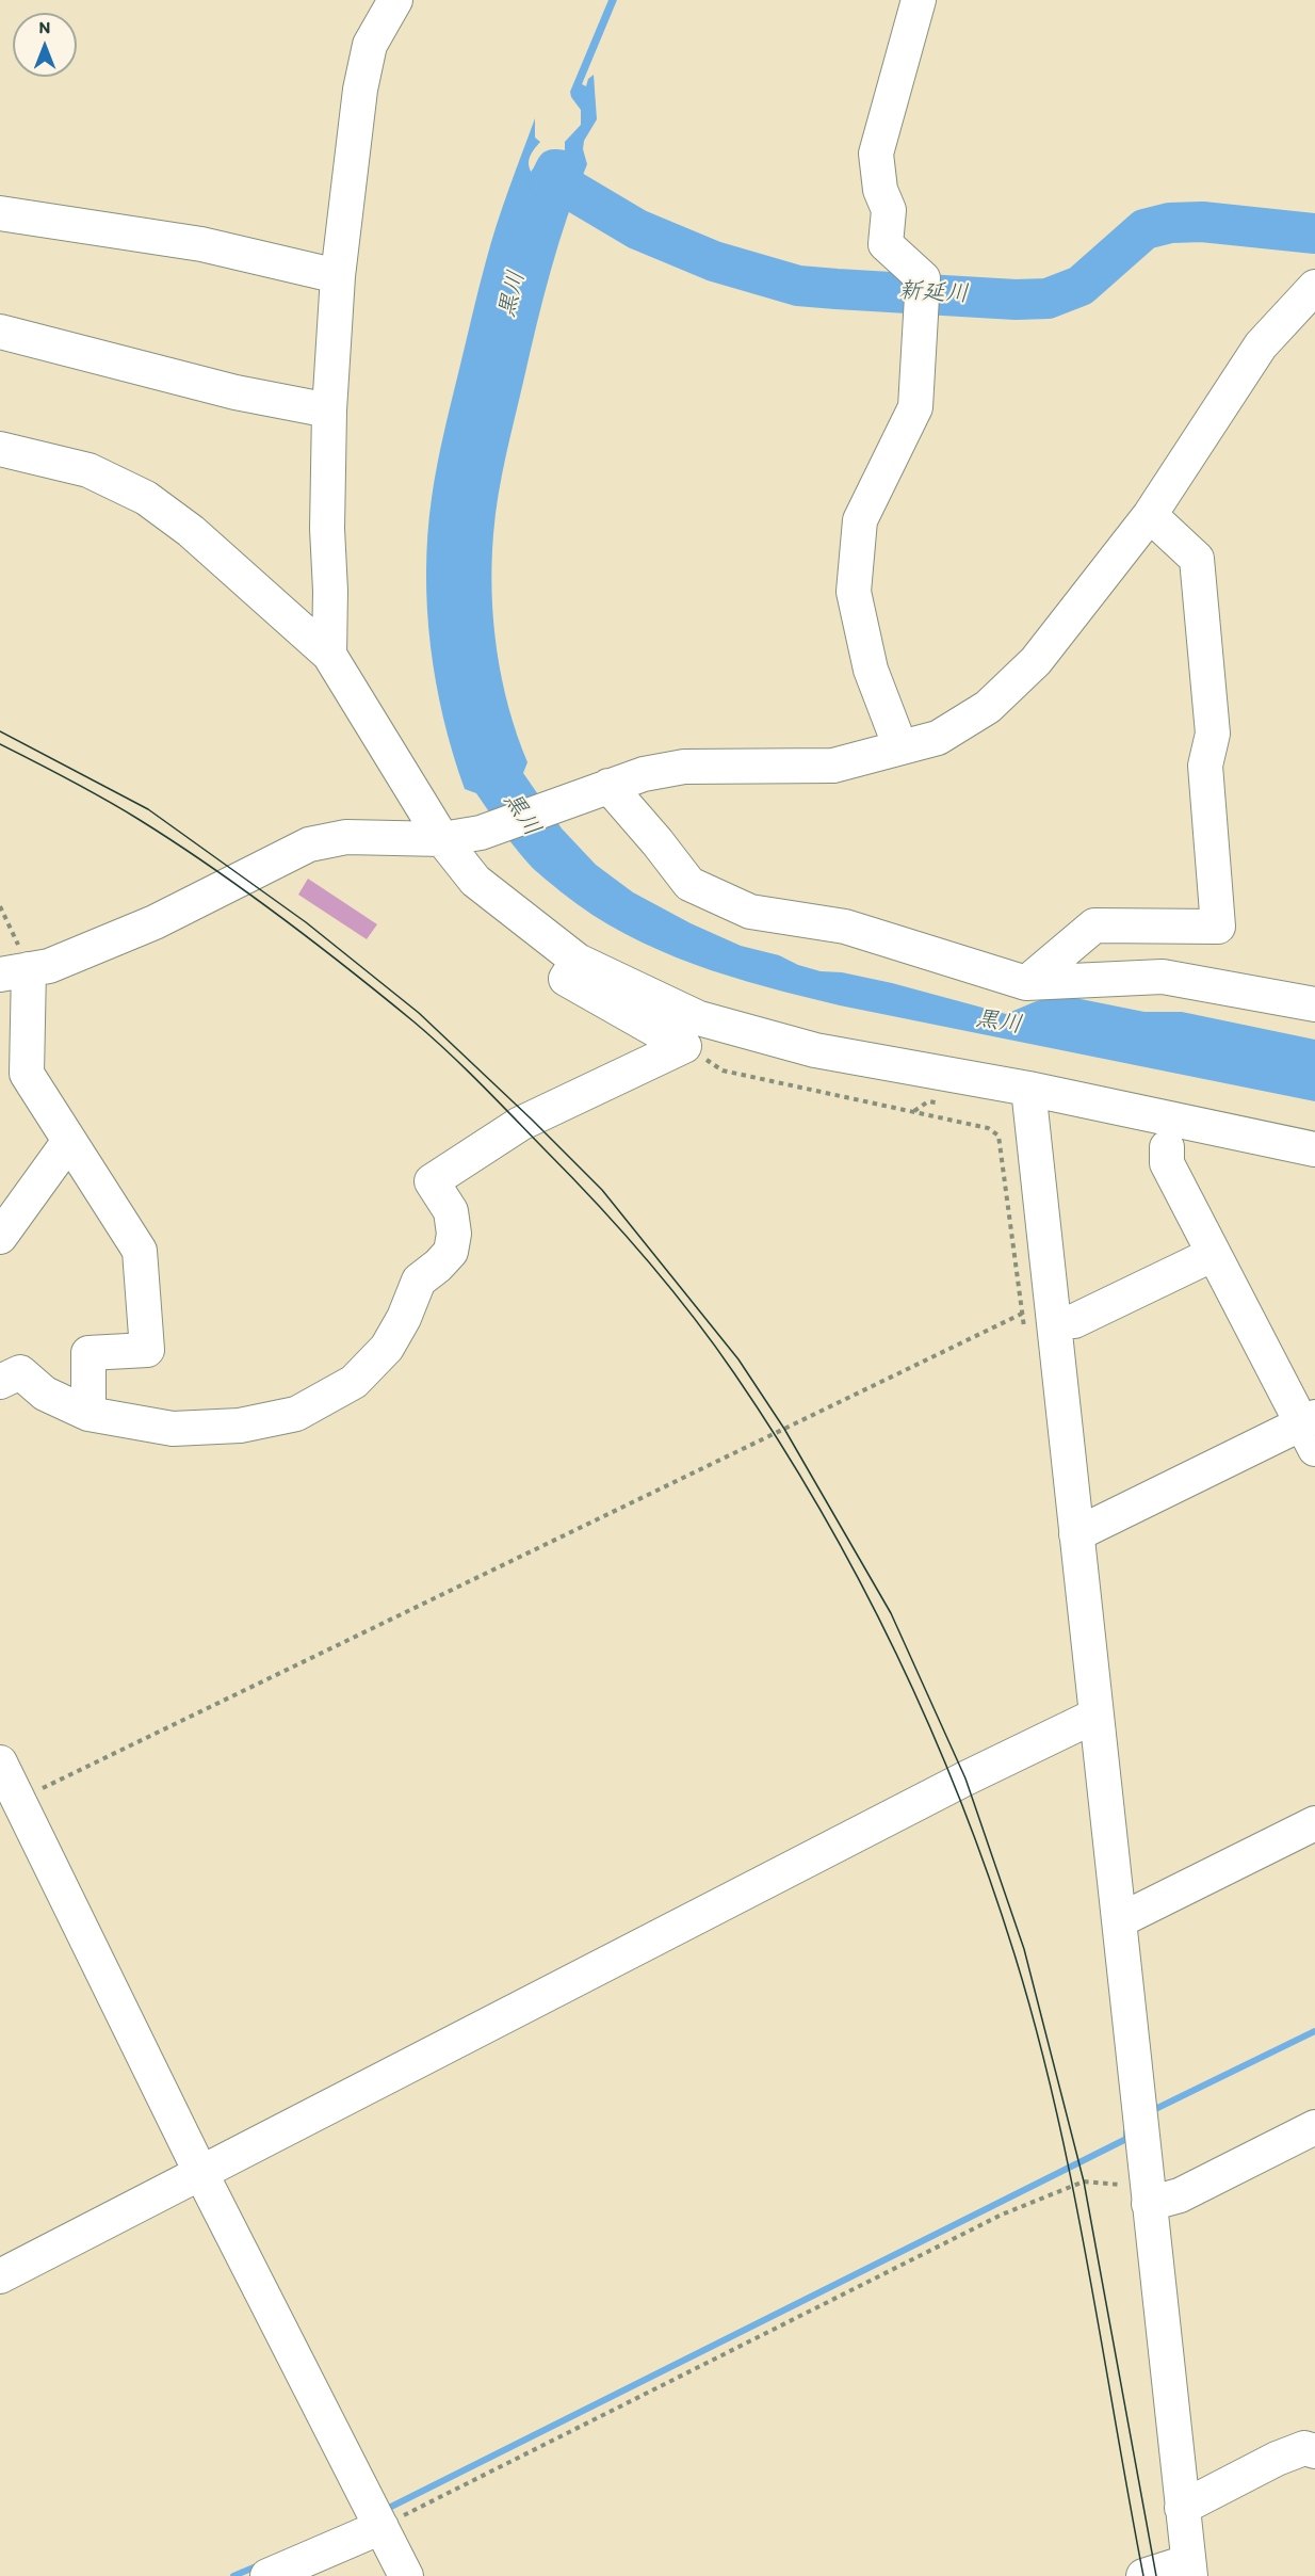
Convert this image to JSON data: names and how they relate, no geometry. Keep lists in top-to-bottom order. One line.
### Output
{"water":["新延川","黒川"],"north":"top"}
